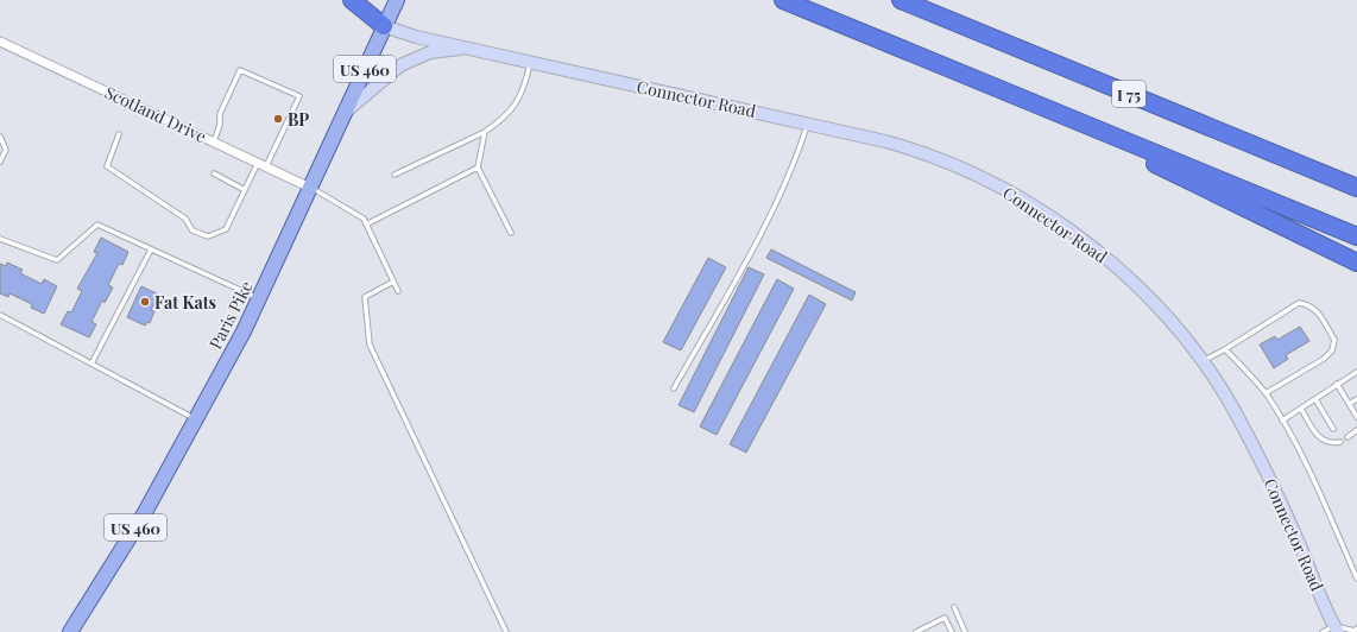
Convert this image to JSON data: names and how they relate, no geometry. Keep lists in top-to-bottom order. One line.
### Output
{"streets":{"highway":["I 75"],"main road":["US 460","Connector Road","Paris Pike"],"street":["Scotland Drive"]},"crossings":[["Connector Road","Paris Pike"],["Scotland Drive","Paris Pike"]],"places":["BP","Fat Kats"]}
